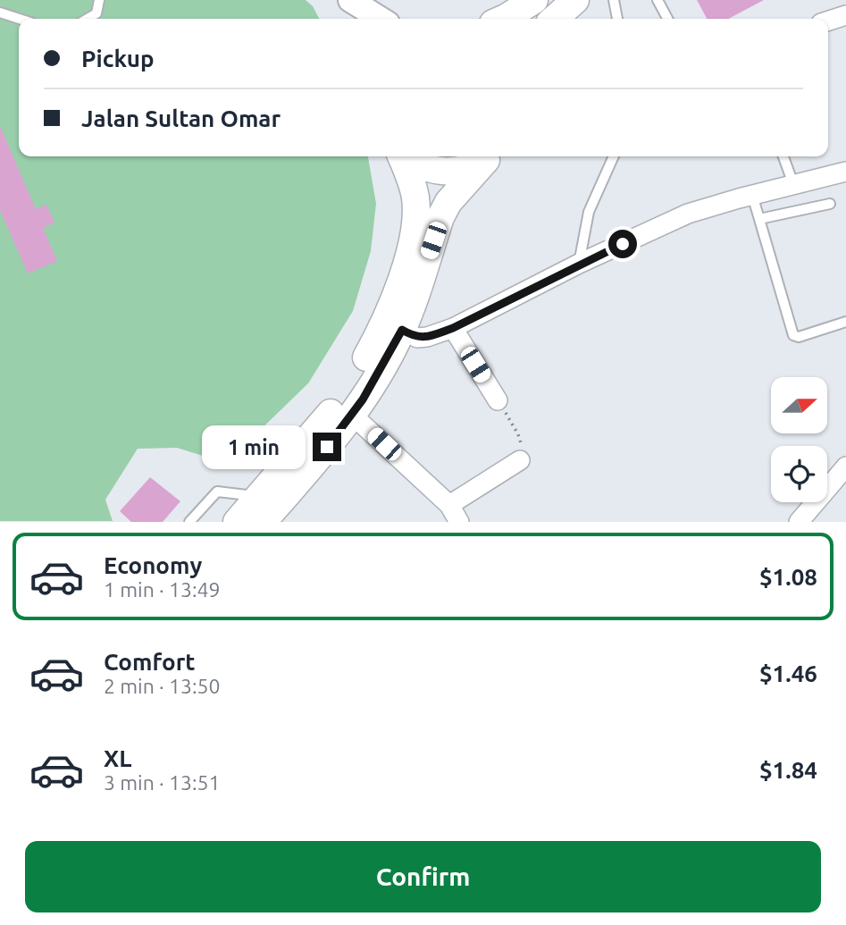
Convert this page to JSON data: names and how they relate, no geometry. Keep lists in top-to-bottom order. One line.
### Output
{"north":"right","page":{"banner":["Pickup","Jalan Sultan Omar"],"bubble":"1 min","list":[{"name":"Economy","note":"1 min · 13:49","value":"$1.08"},{"name":"Comfort","note":"2 min · 13:50","value":"$1.46"},{"name":"XL","note":"3 min · 13:51","value":"$1.84"}],"buttons":"Confirm"}}
